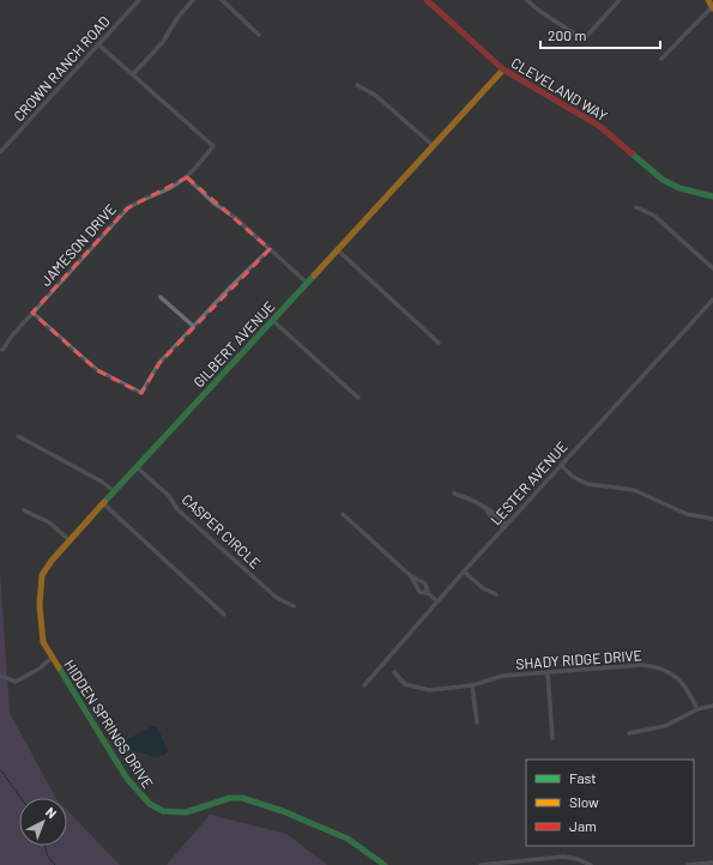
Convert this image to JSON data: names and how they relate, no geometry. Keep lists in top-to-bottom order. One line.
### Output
{"streets":{"street":["CROWN RANCH ROAD","CLEVELAND WAY","JAMESON DRIVE","GILBERT AVENUE","LESTER AVENUE","CASPER CIRCLE","SHADY RIDGE DRIVE","HIDDEN SPRINGS DRIVE"]},"crossings":[["CLEVELAND WAY","GILBERT AVENUE"],["GILBERT AVENUE","CASPER CIRCLE"],["GILBERT AVENUE","HIDDEN SPRINGS DRIVE"]],"legend":["Fast","Slow","Jam"],"scale_bar":"200 m","north":"top right"}
